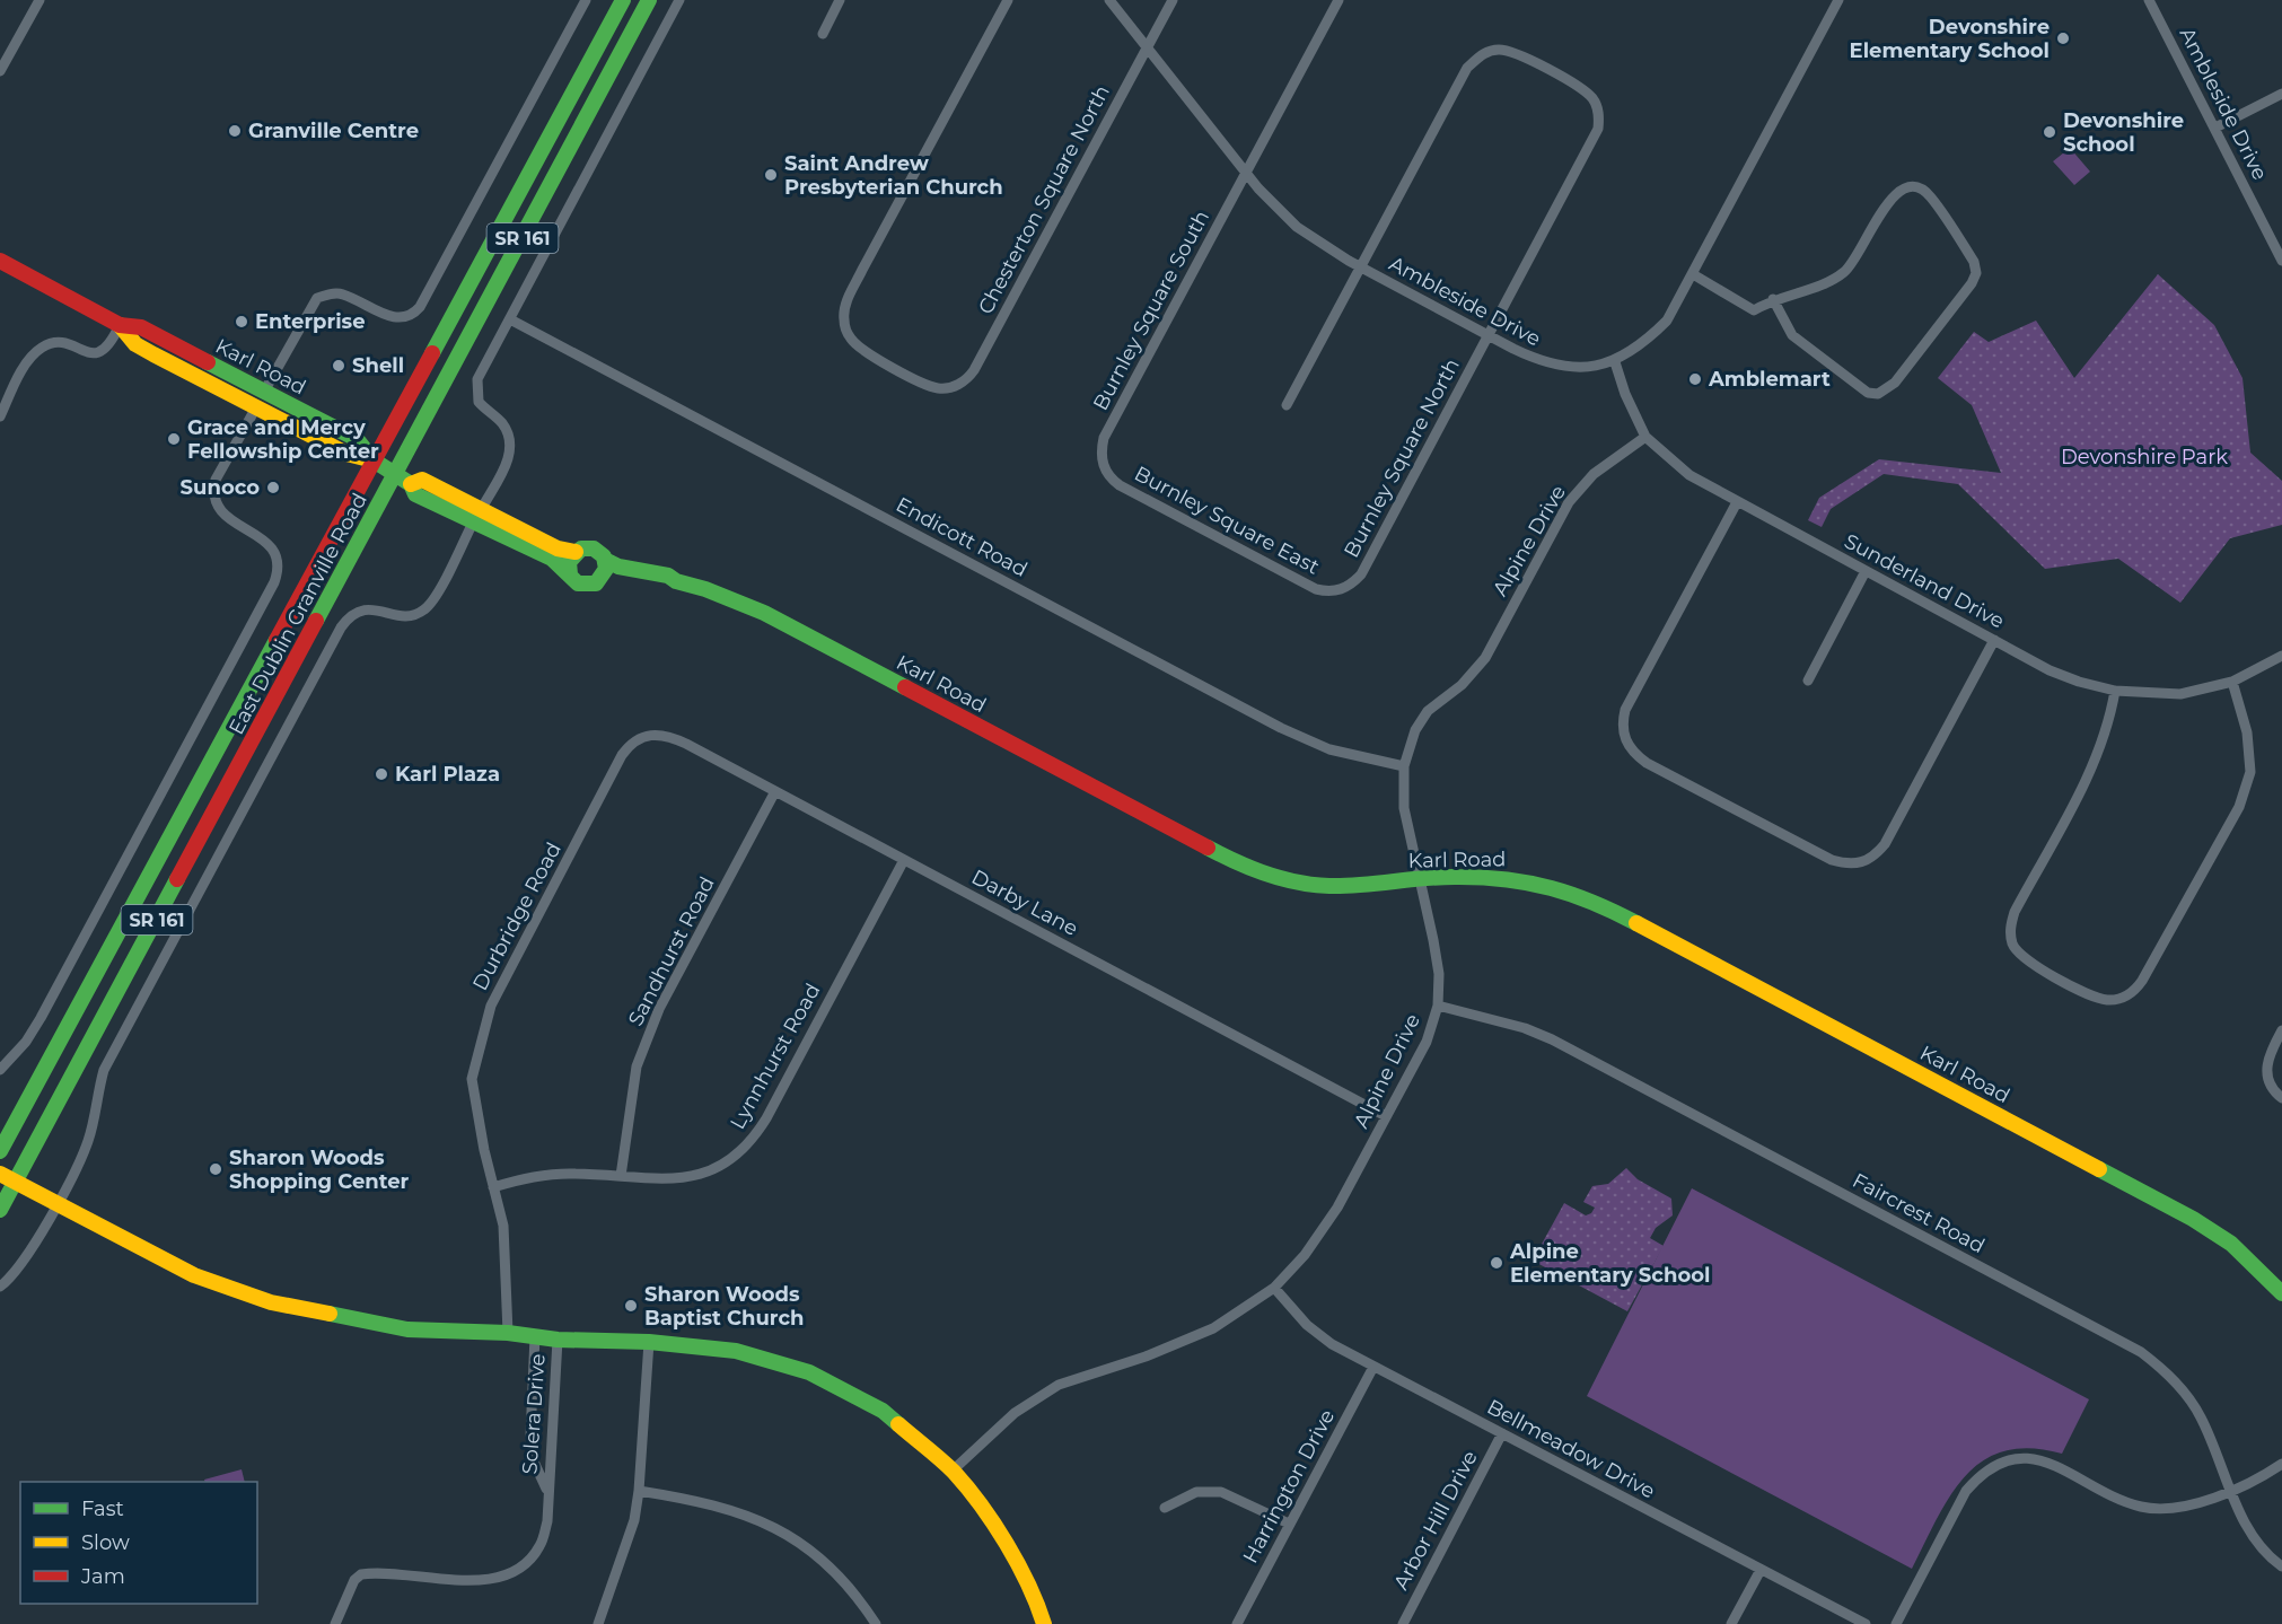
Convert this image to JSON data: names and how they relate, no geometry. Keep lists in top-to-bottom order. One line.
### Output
{"streets":{"street":["Ambleside Drive","Chesterton Square North","SR 161","Burnley Square South","Karl Road","Burnley Square North","Burnley Square East","Endicott Road","Alpine Drive","Sunderland Drive","East Dublin Granville Road","Darby Lane","Durbridge Road","Sandhurst Road","Lynnhurst Road","Faircrest Road","Solera Drive","Bellmeadow Drive","Harrington Drive","Arbor Hill Drive"]},"crossings":[["Ambleside Drive","Chesterton Square North"],["Ambleside Drive","Burnley Square South"],["Ambleside Drive","Burnley Square North"],["Ambleside Drive","Sunderland Drive"],["Burnley Square South","Burnley Square East"],["Karl Road","Alpine Drive"],["Karl Road","East Dublin Granville Road"],["Burnley Square North","Burnley Square East"],["Endicott Road","Alpine Drive"],["Alpine Drive","Sunderland Drive"],["Alpine Drive","Darby Lane"],["Alpine Drive","Faircrest Road"],["Alpine Drive","Bellmeadow Drive"],["Darby Lane","Durbridge Road"],["Darby Lane","Sandhurst Road"],["Darby Lane","Lynnhurst Road"],["Durbridge Road","Lynnhurst Road"],["Sandhurst Road","Lynnhurst Road"],["Bellmeadow Drive","Harrington Drive"],["Bellmeadow Drive","Arbor Hill Drive"]],"parks":["Devonshire Park"],"places":["Devonshire Elementary School","Granville Centre","Devonshire School","Saint Andrew Presbyterian Church","Enterprise","Shell","Amblemart","Grace and Mercy Fellowship Center","Sunoco","Karl Plaza","Sharon Woods Shopping Center","Alpine Elementary School","Sharon Woods Baptist Church"],"legend":["Fast","Slow","Jam"]}
